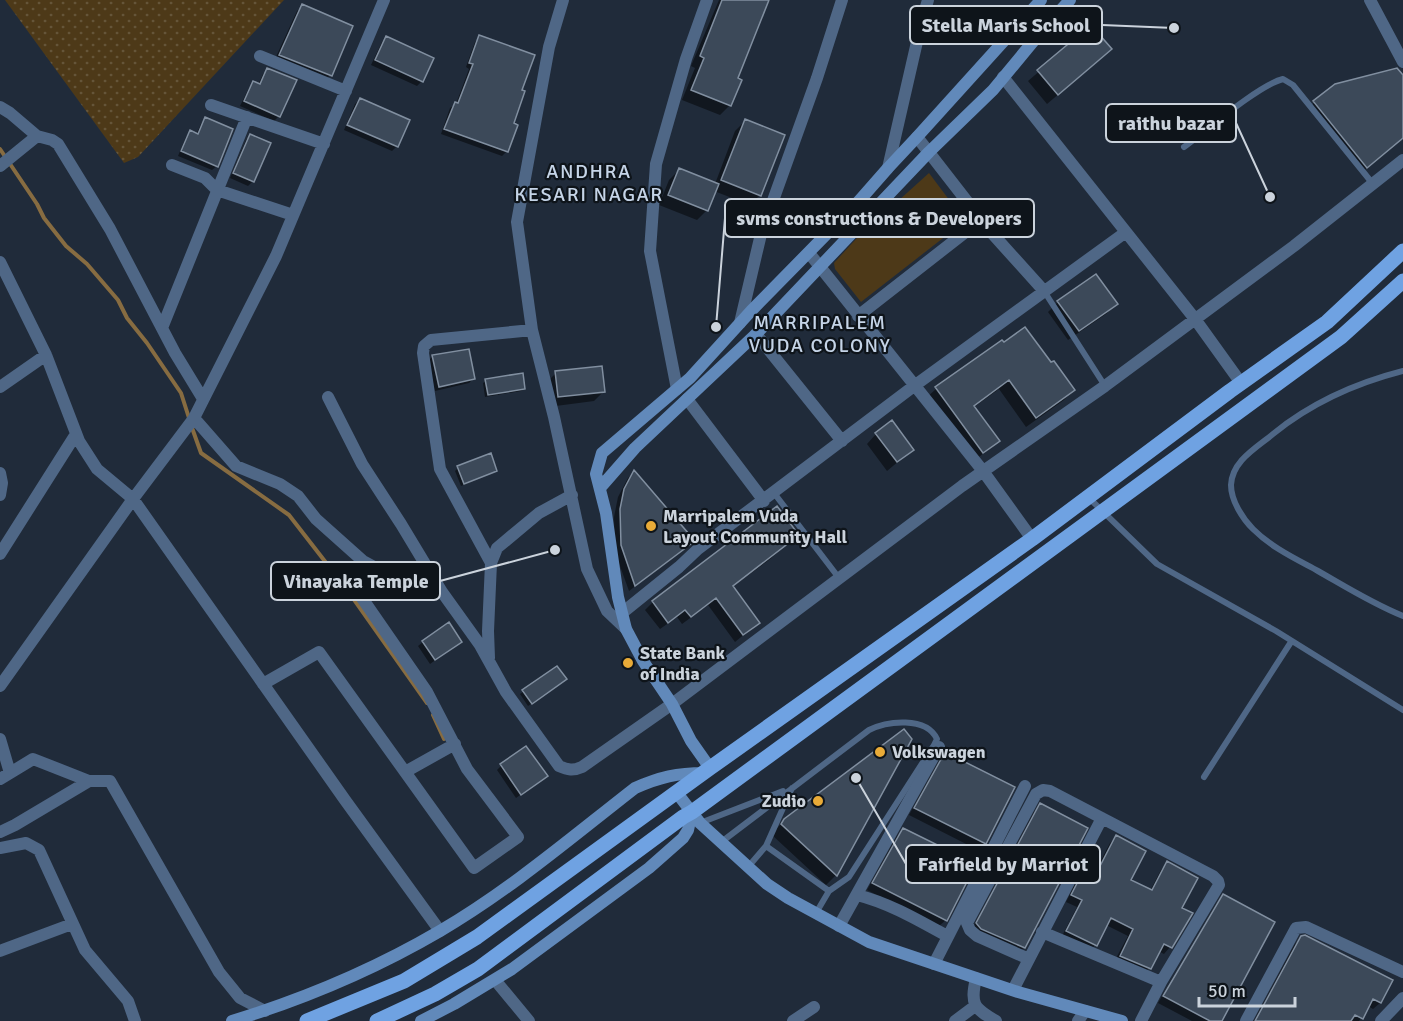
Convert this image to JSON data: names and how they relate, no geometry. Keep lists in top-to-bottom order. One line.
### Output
{"districts":["ANDHRA KESARI NAGAR","MARRIPALEM VUDA COLONY"],"places":["Stella Maris School","raithu bazar","svms constructions & Developers","Marripalem Vuda Layout Community Hall","Vinayaka Temple","State Bank of India","Volkswagen","Fairfield by Marriot","Zudio"],"scale_bar":"50 m"}
